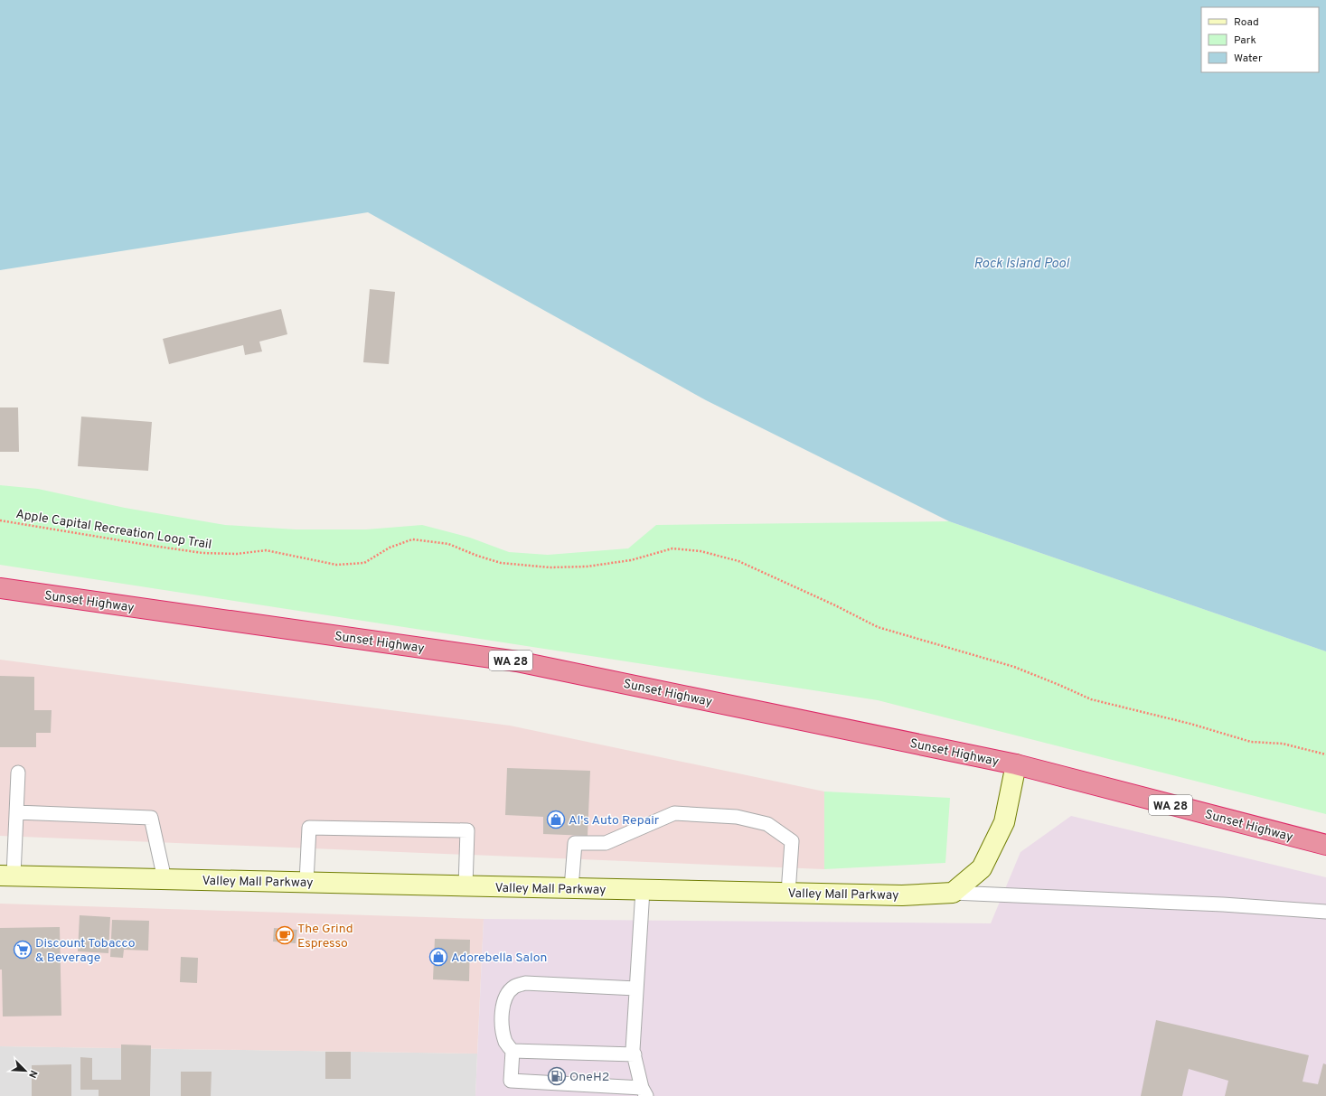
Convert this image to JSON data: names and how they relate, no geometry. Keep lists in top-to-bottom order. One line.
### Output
{"streets":{"highway":["Sunset Highway","WA 28"],"main road":["Valley Mall Parkway"],"path":["Apple Capital Recreation Loop Trail"]},"water":["Rock Island Pool"],"places":{"shop":["Al's Auto Repair","Adorebella Salon"],"cafe":["The Grind Espresso"],"supermarket":["Discount Tobacco & Beverage"],"fuel station":["OneH2"]},"legend":["Road","Park","Water"],"north":"bottom right"}
